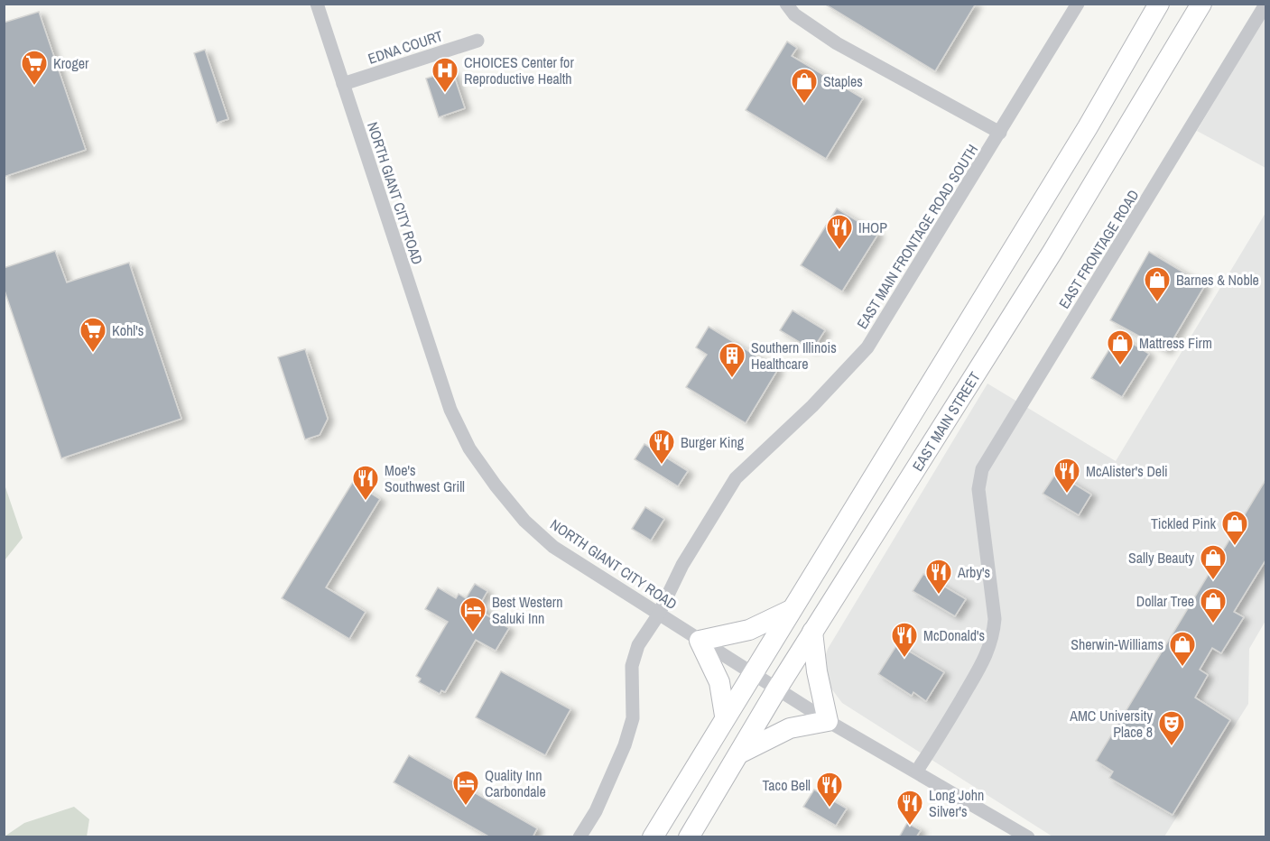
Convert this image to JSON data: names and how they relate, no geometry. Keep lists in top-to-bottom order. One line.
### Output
{"streets":{"highway":["EAST MAIN STREET"],"street":["EDNA COURT","NORTH GIANT CITY ROAD","EAST MAIN FRONTAGE ROAD SOUTH","EAST FRONTAGE ROAD"]},"crossings":[["EDNA COURT","NORTH GIANT CITY ROAD"],["NORTH GIANT CITY ROAD","EAST MAIN FRONTAGE ROAD SOUTH"],["NORTH GIANT CITY ROAD","EAST FRONTAGE ROAD"],["NORTH GIANT CITY ROAD","EAST MAIN STREET"]],"places":{"supermarket":["Kroger","Kohl's"],"hospital":["CHOICES Center for Reproductive Health"],"shop":["Staples","Barnes & Noble","Mattress Firm","Tickled Pink","Sally Beauty","Dollar Tree","Sherwin-Williams"],"restaurant":["IHOP","Burger King","McAlister's Deli","Moe's Southwest Grill","Arby's","McDonald's","Taco Bell","Long John Silver's"],"building":["Southern Illinois Healthcare"],"hotel":["Best Western Saluki Inn","Quality Inn Carbondale"],"theatre":["AMC University Place 8"]}}
